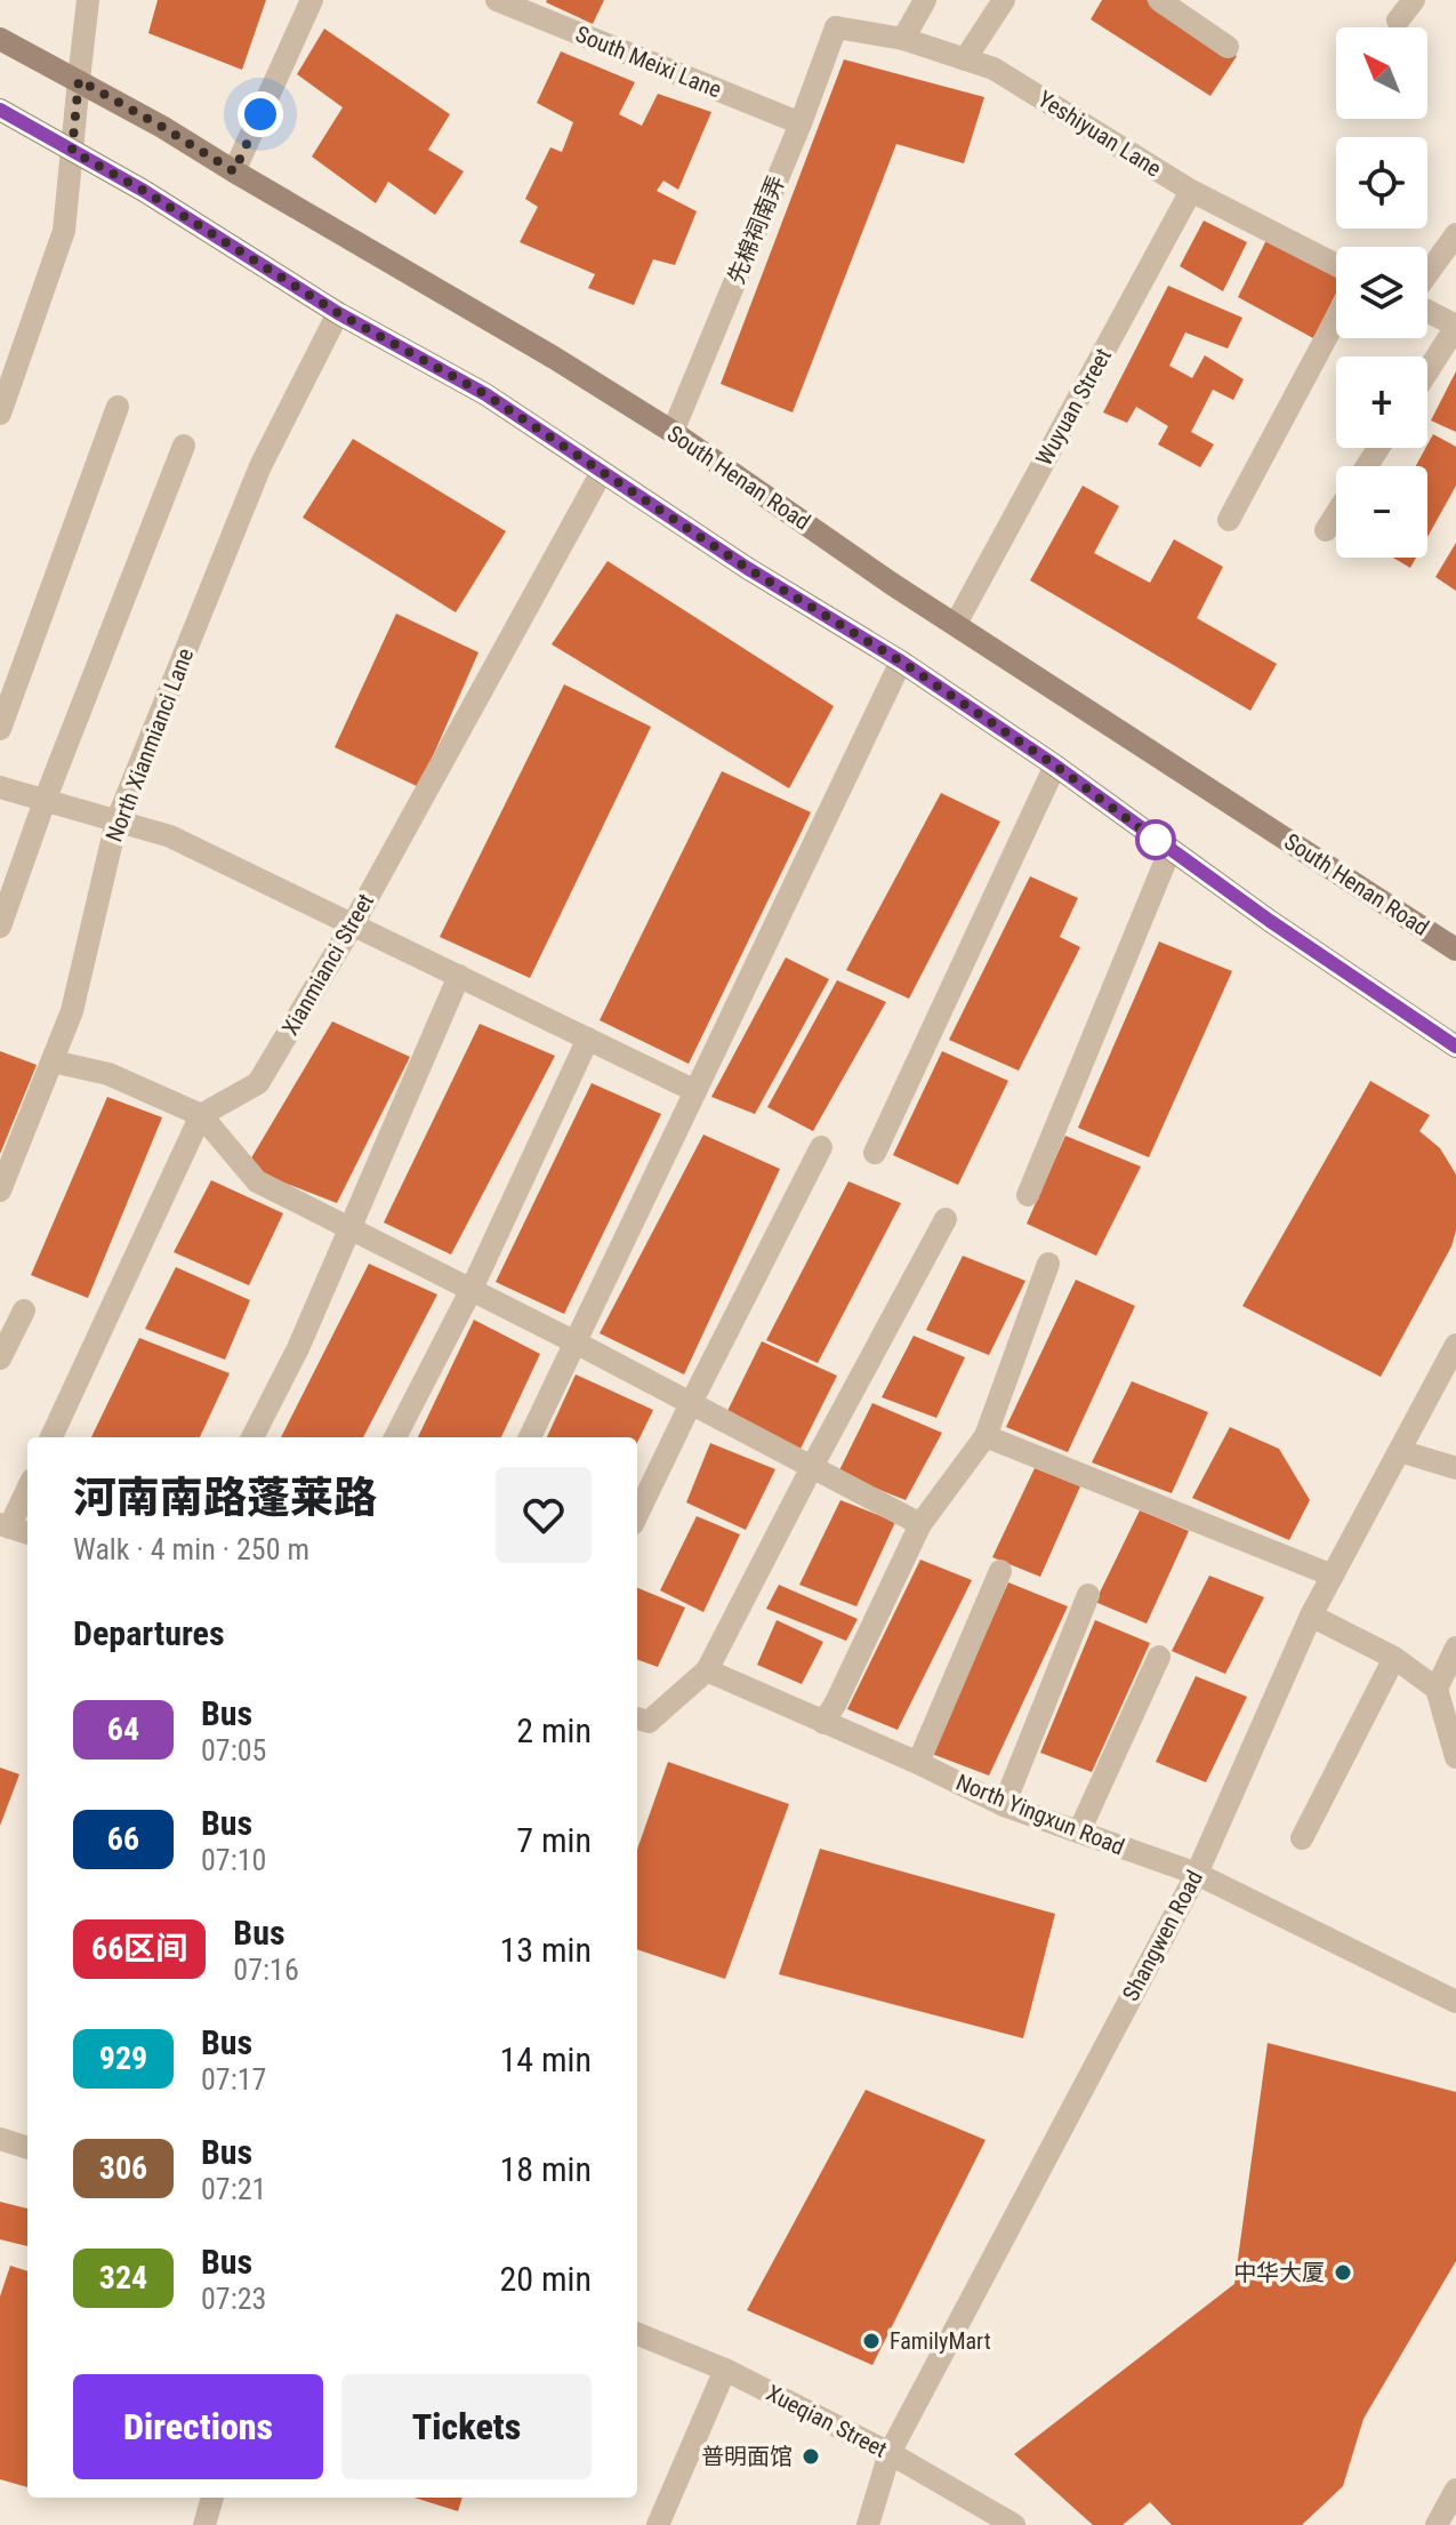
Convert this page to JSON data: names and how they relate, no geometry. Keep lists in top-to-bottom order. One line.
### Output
{"streets":{"main road":["South Henan Road"],"street":["South Meixi Lane","Yeshiyuan Lane","先棉祠南弄","Wuyuan Street","North Xianmianci Lane","Xianmianci Street","North Yingxun Road","Shangwen Road","Xueqian Street"]},"crossings":[["South Meixi Lane","先棉祠南弄"],["Yeshiyuan Lane","先棉祠南弄"],["Yeshiyuan Lane","Wuyuan Street"],["先棉祠南弄","South Henan Road"],["Wuyuan Street","South Henan Road"],["North Yingxun Road","Shangwen Road"],["Shangwen Road","Xueqian Street"]],"places":["中华大厦","FamilyMart","普明面馆"],"lines":["bus line 64"],"north":"top left","page":{"map_buttons":["+","−"],"heading":[["河南南路蓬莱路","Walk · 4 min · 250 m"],"Departures"],"list":[{"mark":"64","name":"Bus","note":"07:05","value":"2 min"},{"mark":"66","name":"Bus","note":"07:10","value":"7 min"},{"mark":"66区间","name":"Bus","note":"07:16","value":"13 min"},{"mark":"929","name":"Bus","note":"07:17","value":"14 min"},{"mark":"306","name":"Bus","note":"07:21","value":"18 min"},{"mark":"324","name":"Bus","note":"07:23","value":"20 min"}],"buttons":["Directions","Tickets"]}}
